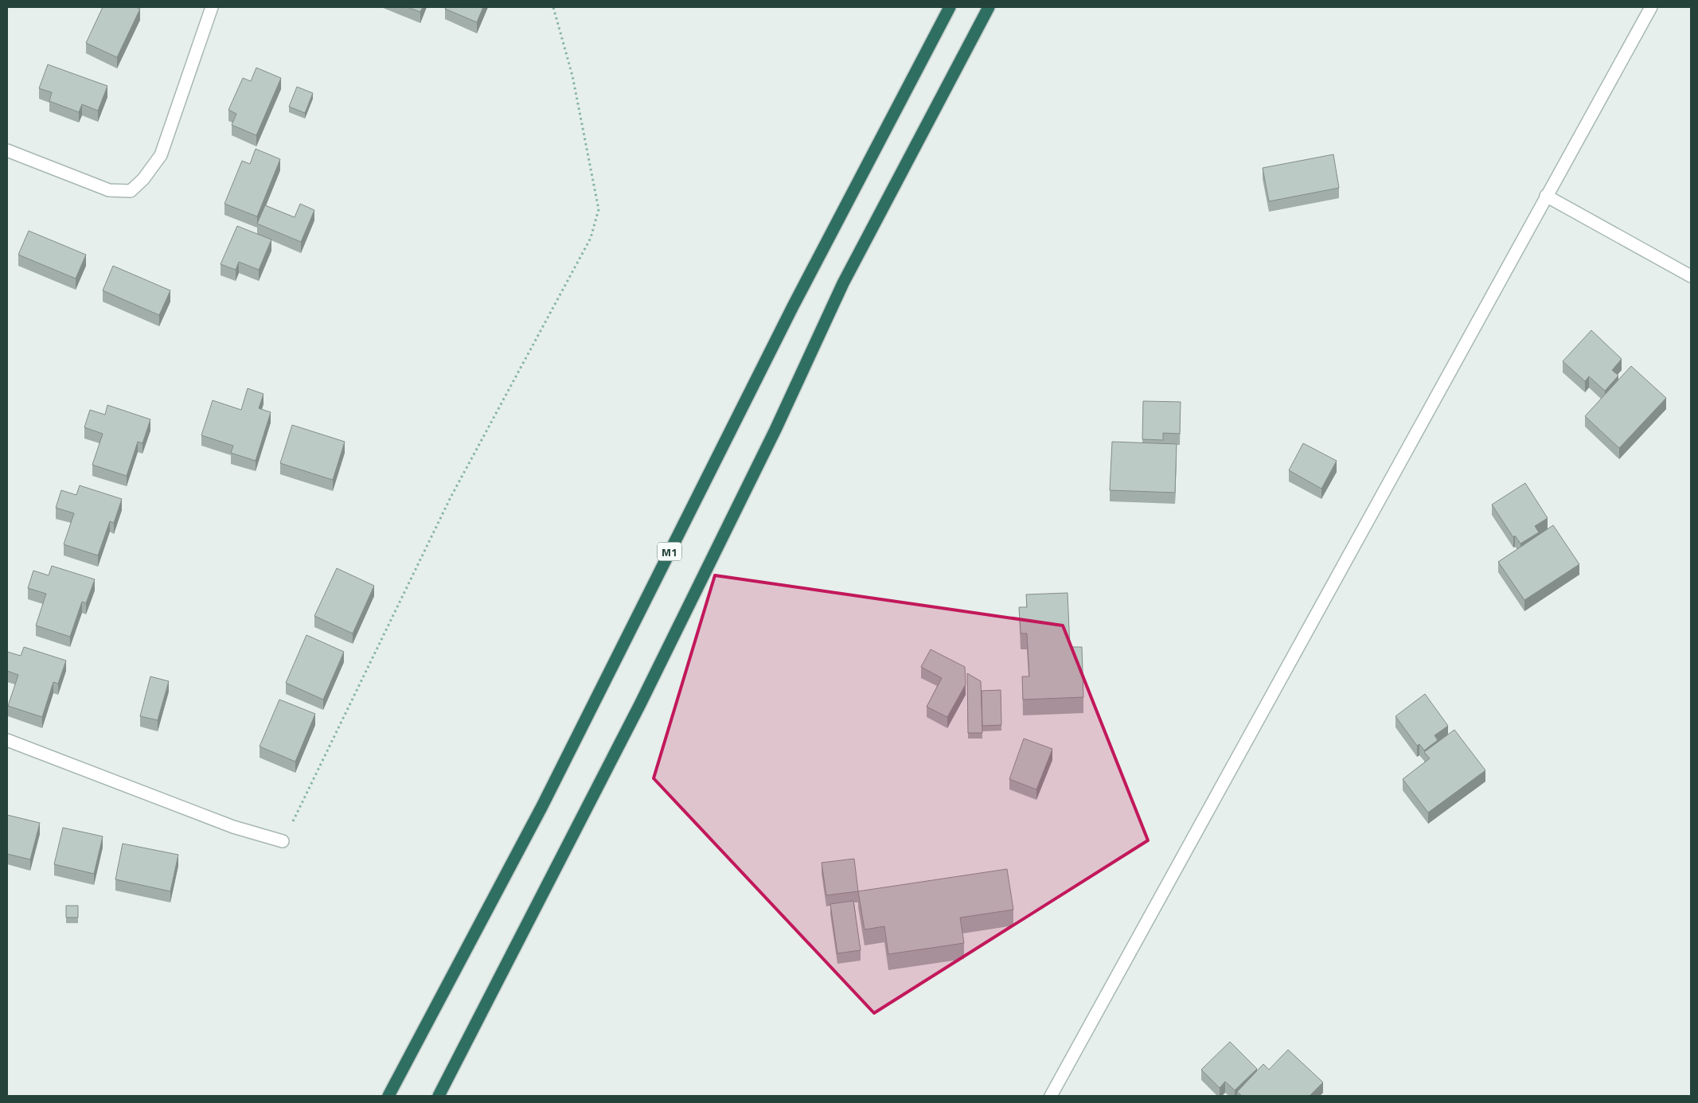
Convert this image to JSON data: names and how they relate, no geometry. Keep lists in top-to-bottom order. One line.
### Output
{"streets":{"highway":["M1"]}}
